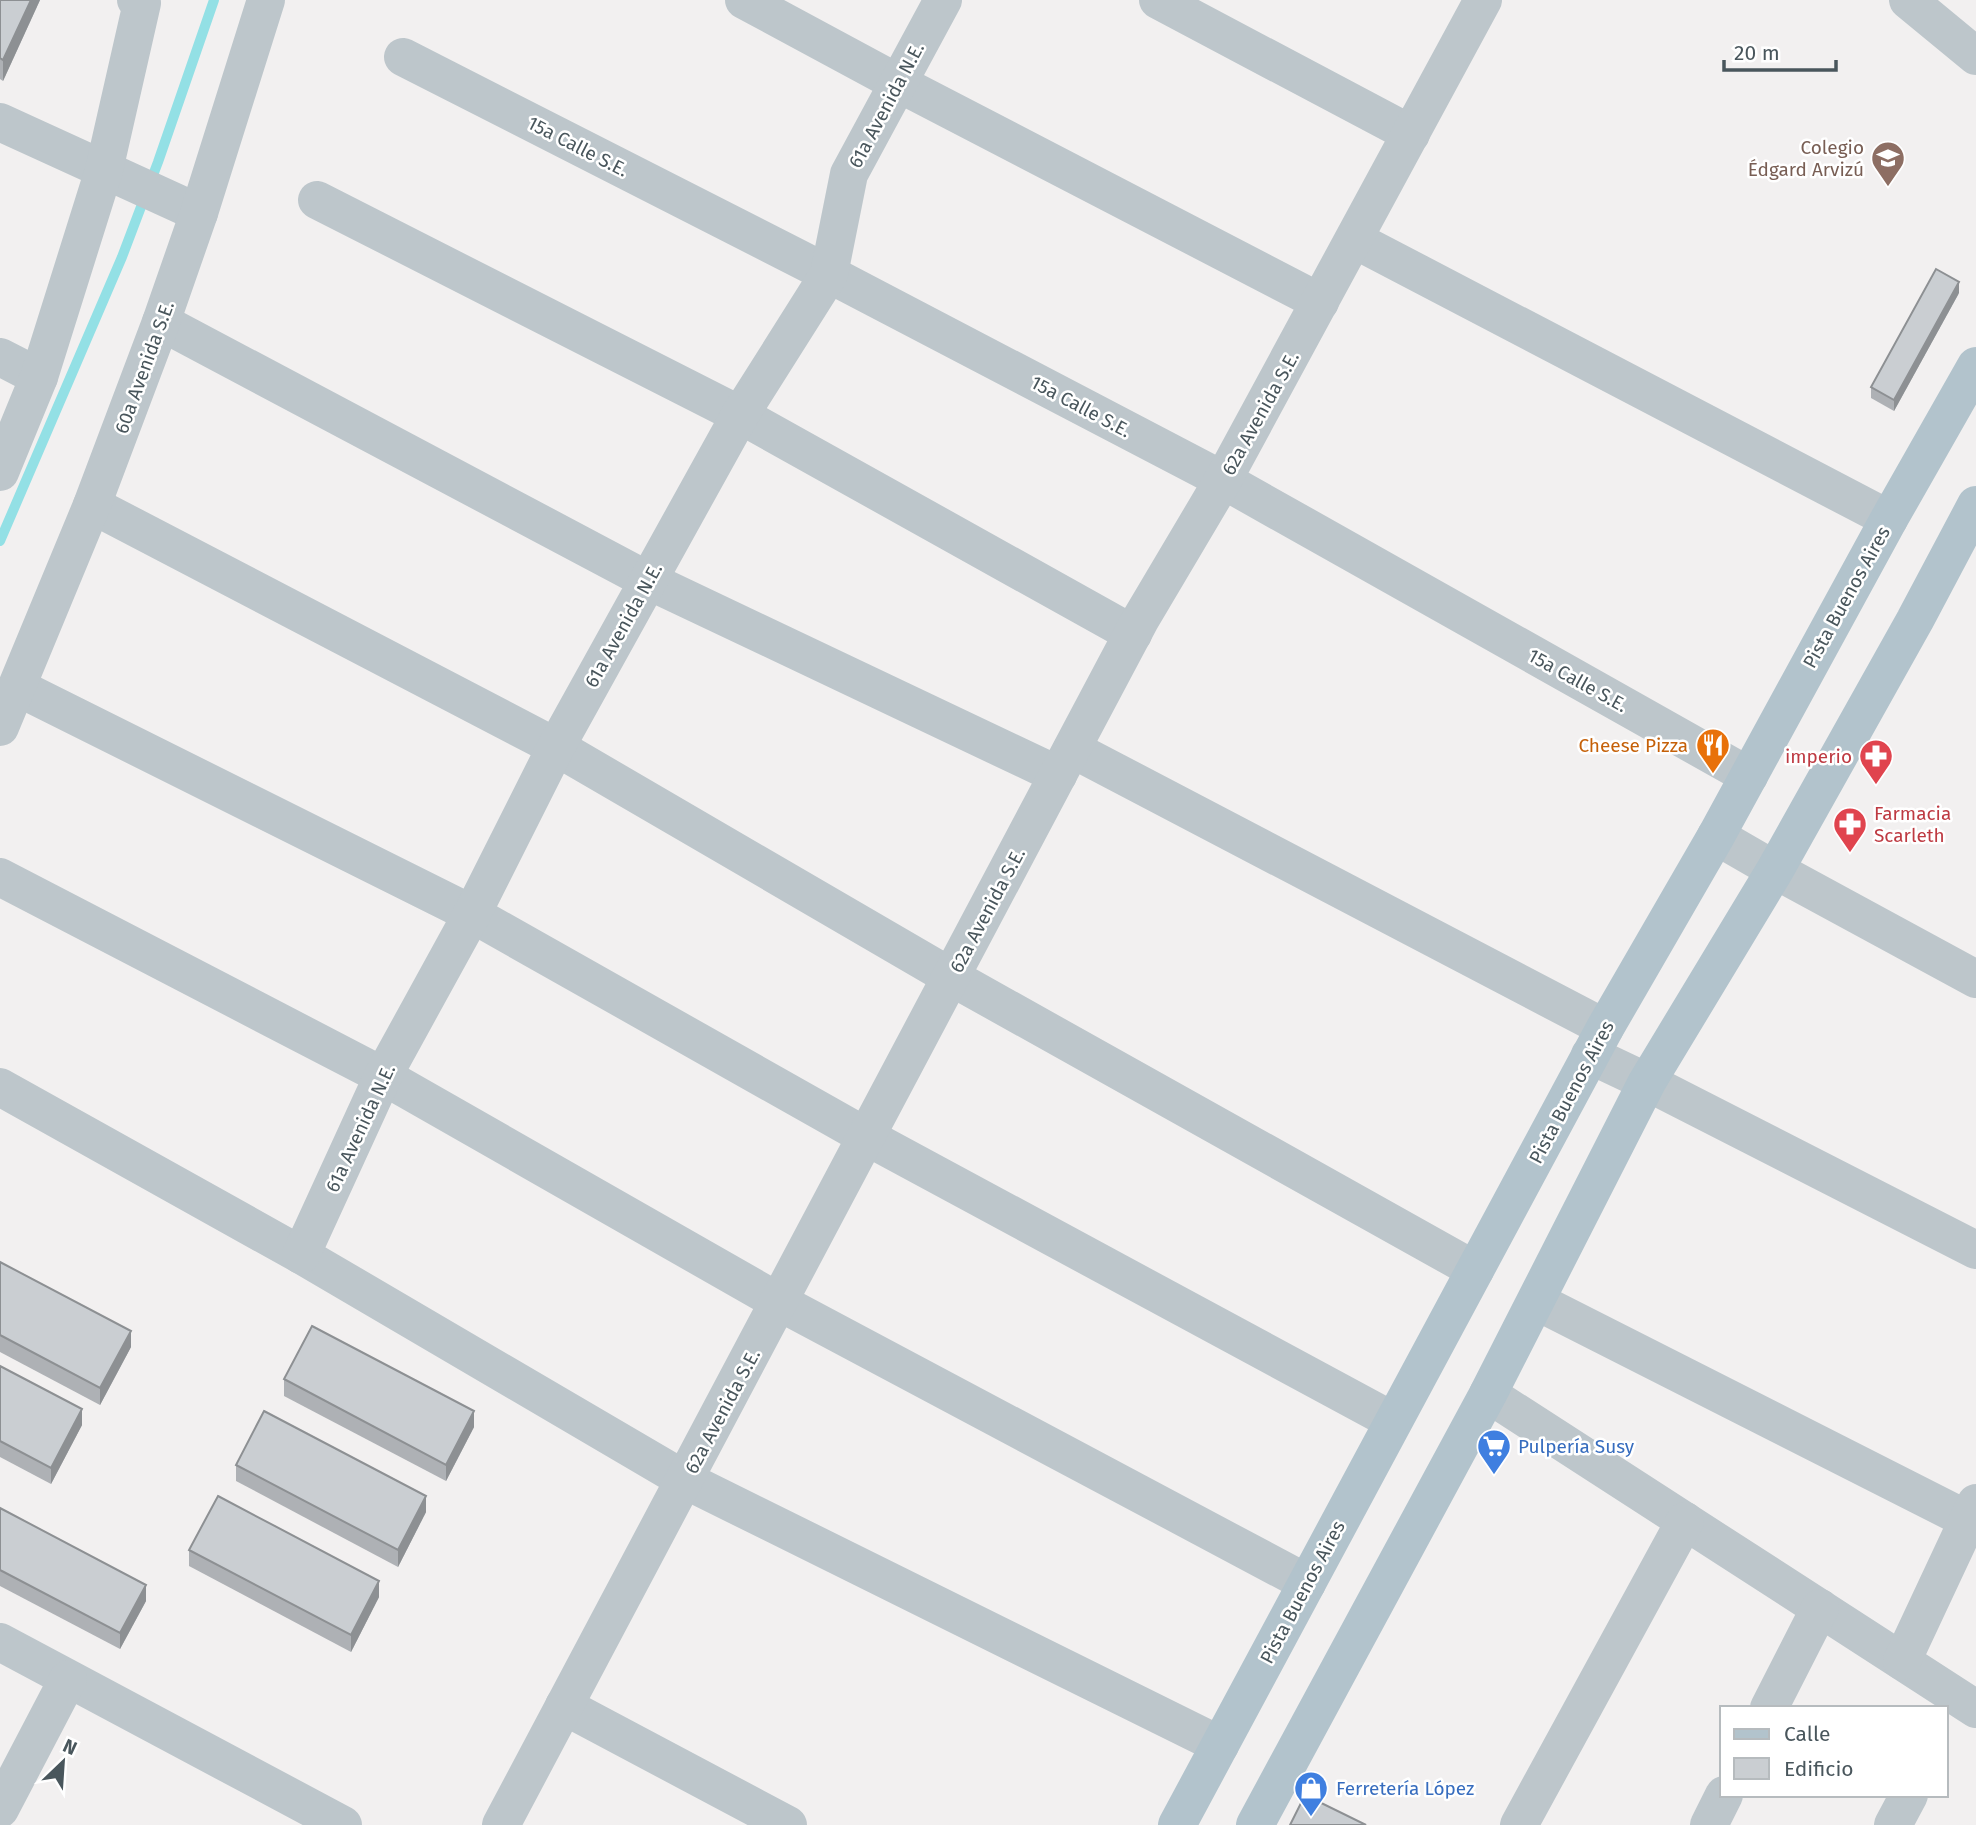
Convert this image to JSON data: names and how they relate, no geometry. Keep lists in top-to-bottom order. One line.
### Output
{"streets":{"main road":["Pista Buenos Aires"],"street":["61a Avenida N.E.","15a Calle S.E.","60a Avenida S.E.","62a Avenida S.E."]},"crossings":[["61a Avenida N.E.","15a Calle S.E."],["15a Calle S.E.","62a Avenida S.E."],["15a Calle S.E.","Pista Buenos Aires"]],"places":{"school or university":["Colegio Édgard Arvizú"],"restaurant":["Cheese Pizza"],"pharmacy":["imperio","Farmacia Scarleth"],"supermarket":["Pulpería Susy"],"shop":["Ferretería López"]},"legend":["Calle","Edificio"],"scale_bar":"20 m","north":"top right"}
